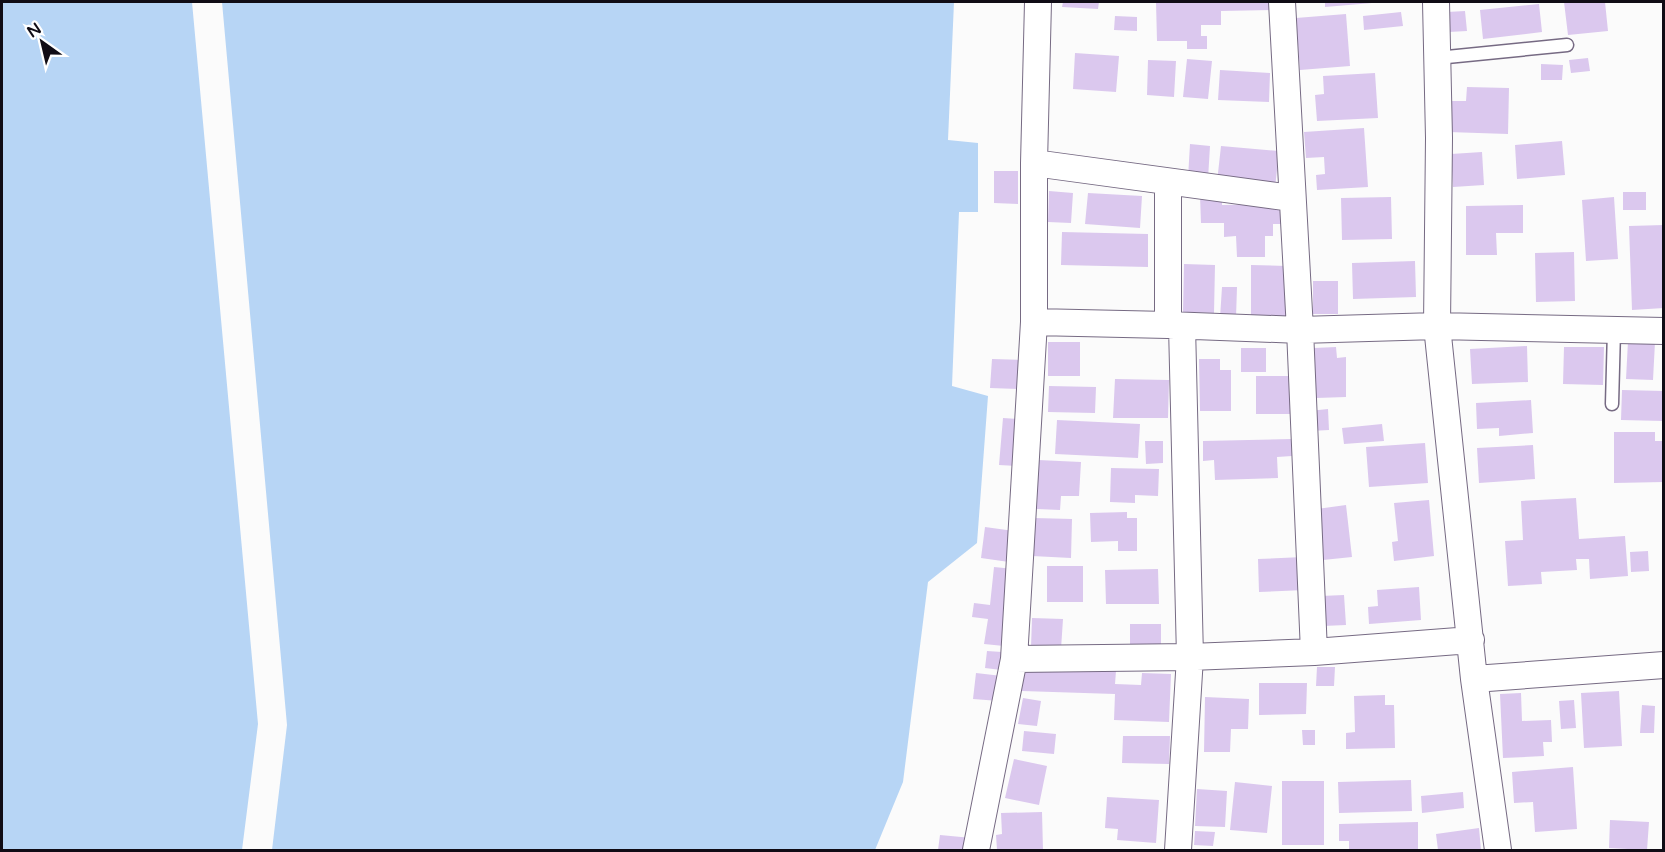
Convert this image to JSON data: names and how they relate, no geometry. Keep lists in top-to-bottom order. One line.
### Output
{"north":"top left"}
